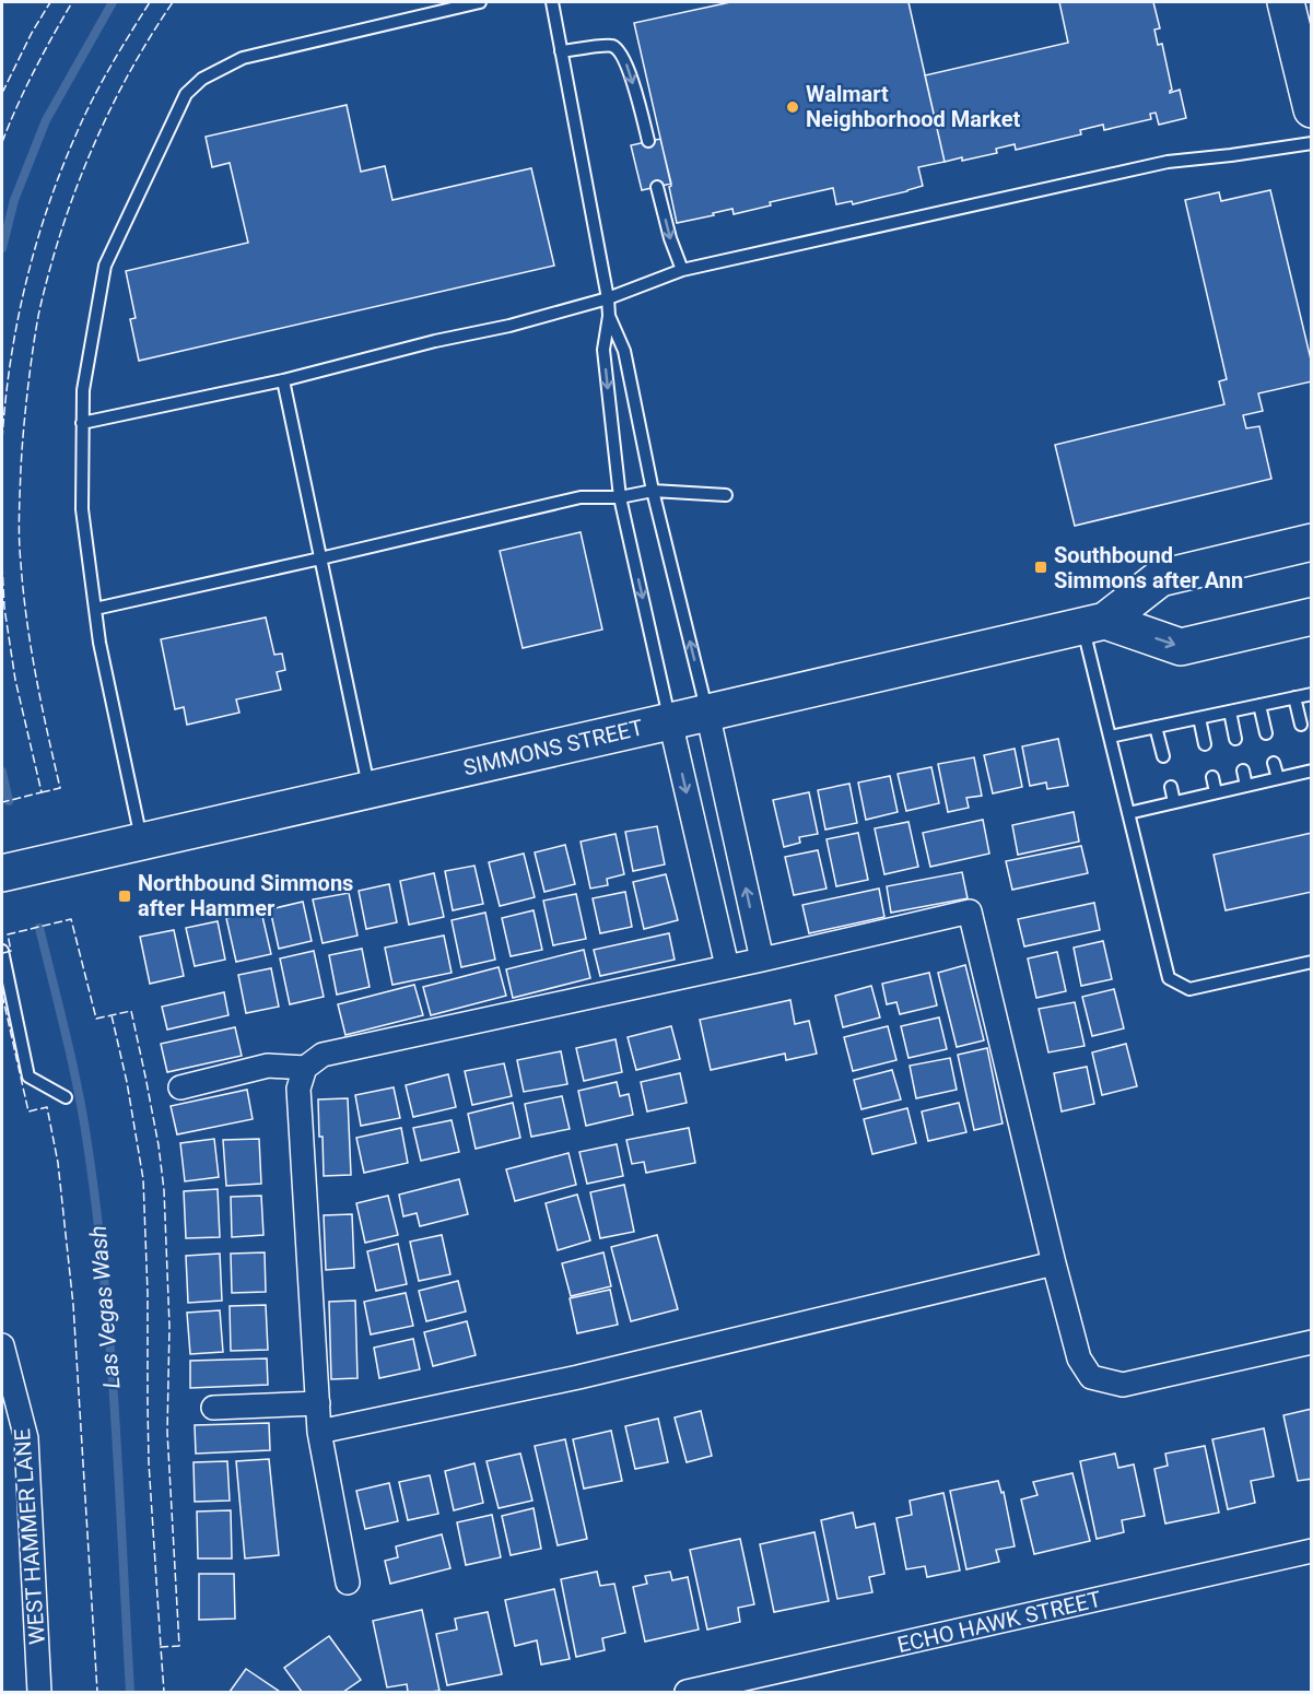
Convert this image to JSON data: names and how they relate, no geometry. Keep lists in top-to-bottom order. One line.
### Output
{"streets":{"main road":["SIMMONS STREET"],"street":["WEST HAMMER LANE","ECHO HAWK STREET"]},"water":["Las Vegas Wash"],"places":{"other":["Walmart Neighborhood Market"],"transit":["Southbound Simmons after Ann","Northbound Simmons after Hammer"]}}
